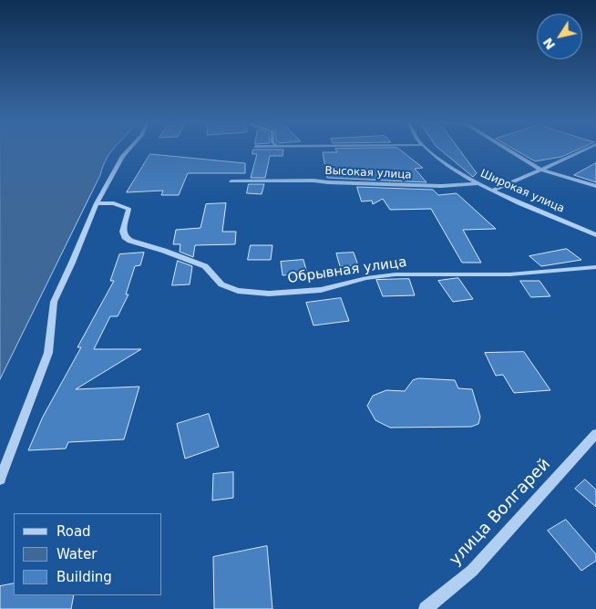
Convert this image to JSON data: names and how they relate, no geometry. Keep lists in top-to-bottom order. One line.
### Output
{"streets":{"street":["Высокая улица","Широкая улица","Обрывная улица","улица Волгарей"]},"crossings":[["Высокая улица","Широкая улица"]],"legend":["Road","Water","Building"],"north":"bottom left"}
